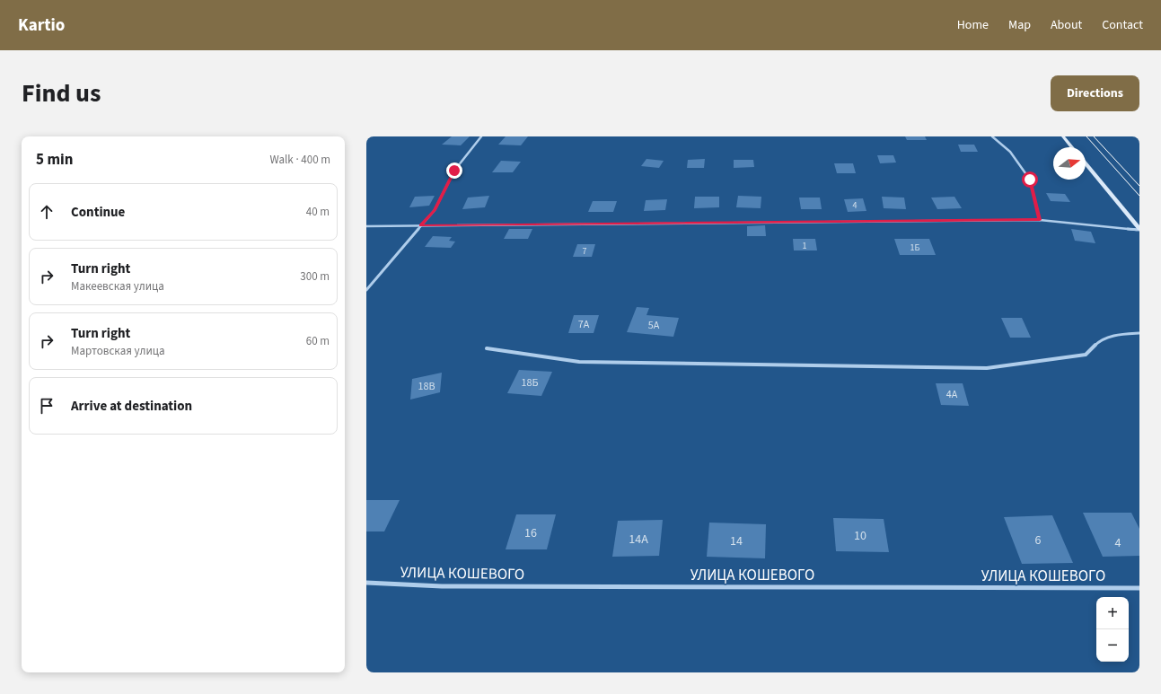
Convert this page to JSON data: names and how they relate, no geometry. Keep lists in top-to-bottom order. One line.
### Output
{"streets":{"street":["УЛИЦА КОШЕВОГО"]},"house_numbers":["4","1","1Б","7","7А","5А","18Б","18В","4А","16","10","14А","6","14","4"],"north":"right","page":{"header":"Kartio","nav":["Home","Map","About","Contact"],"title":"Find us","buttons":"Directions","heading":["5 min","Walk · 400 m"],"list":[["Continue","40 m"],["Turn right","Макеевская улица","300 m"],["Turn right","Мартовская улица","60 m"],"Arrive at destination"],"map_buttons":["+","−"]}}
